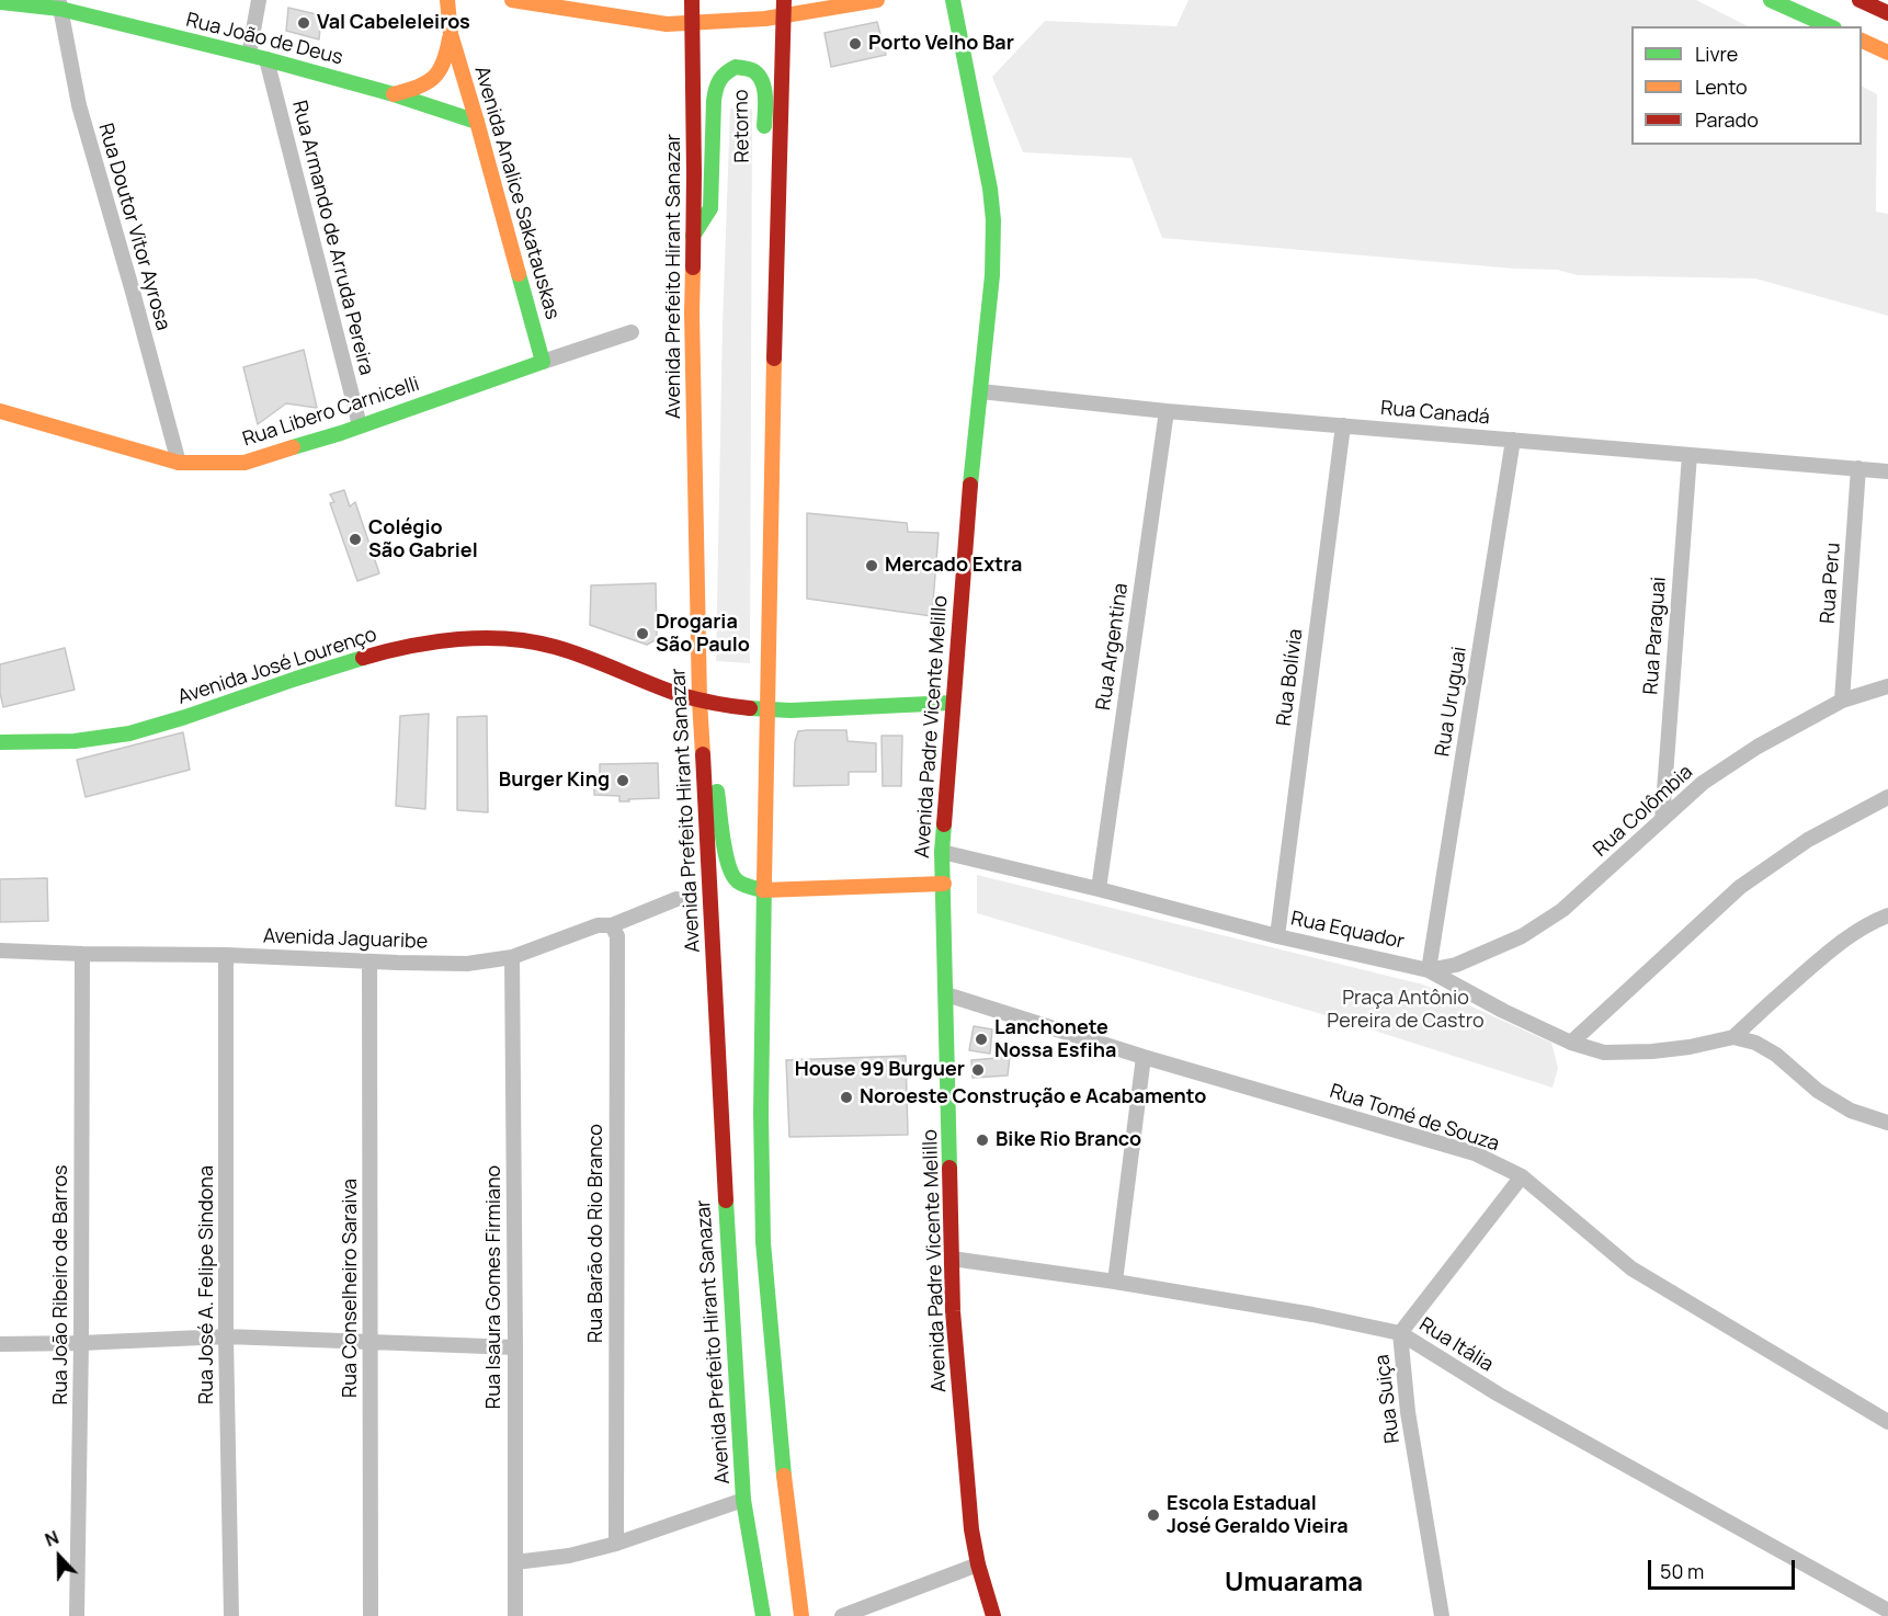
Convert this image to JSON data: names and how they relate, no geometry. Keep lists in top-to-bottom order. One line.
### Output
{"streets":{"main road":["Rua João de Deus","Retorno","Avenida Analice Sakatauskas","Avenida Prefeito Hirant Sanazar","Rua Libero Carnicelli","Avenida José Lourenço","Avenida Padre Vicente Melillo"],"street":["Rua Doutor Vitor Ayrosa","Rua Armando de Arruda Pereira","Rua Canadá","Rua Peru","Rua Paraguai","Rua Argentina","Rua Bolívia","Rua Uruguai","Rua Colômbia","Rua Equador","Avenida Jaguaribe","Rua Tomé de Souza","Rua Barão do Rio Branco","Rua João Ribeiro de Barros","Rua José A. Felipe Sindona","Rua Isaura Gomes Firmiano","Rua Conselheiro Saraiva","Rua Itália","Rua Suiça"]},"crossings":[["Rua João de Deus","Avenida Analice Sakatauskas"],["Rua João de Deus","Rua Doutor Vitor Ayrosa"],["Rua João de Deus","Rua Armando de Arruda Pereira"],["Retorno","Avenida Prefeito Hirant Sanazar"],["Avenida Analice Sakatauskas","Rua Libero Carnicelli"],["Rua Doutor Vitor Ayrosa","Rua Libero Carnicelli"],["Rua Armando de Arruda Pereira","Rua Libero Carnicelli"],["Avenida Prefeito Hirant Sanazar","Avenida José Lourenço"],["Rua Canadá","Rua Peru"],["Rua Canadá","Rua Paraguai"],["Rua Canadá","Rua Argentina"],["Rua Canadá","Rua Bolívia"],["Rua Canadá","Rua Uruguai"],["Rua Canadá","Avenida Padre Vicente Melillo"],["Rua Peru","Rua Colômbia"],["Rua Paraguai","Rua Colômbia"],["Rua Argentina","Rua Equador"],["Avenida José Lourenço","Avenida Padre Vicente Melillo"],["Rua Bolívia","Rua Equador"],["Rua Uruguai","Rua Colômbia"],["Rua Uruguai","Rua Equador"],["Avenida Padre Vicente Melillo","Rua Equador"],["Avenida Padre Vicente Melillo","Rua Tomé de Souza"],["Avenida Padre Vicente Melillo","Rua Itália"],["Rua Colômbia","Rua Equador"],["Avenida Jaguaribe","Rua Barão do Rio Branco"],["Avenida Jaguaribe","Rua João Ribeiro de Barros"],["Avenida Jaguaribe","Rua José A. Felipe Sindona"],["Avenida Jaguaribe","Rua Isaura Gomes Firmiano"],["Avenida Jaguaribe","Rua Conselheiro Saraiva"],["Rua Tomé de Souza","Rua Suiça"],["Rua Itália","Rua Suiça"]],"districts":["Umuarama"],"parks":["Praça Antônio Pereira de Castro"],"places":["Val Cabeleleiros","Porto Velho Bar","Colégio São Gabriel","Mercado Extra","Drogaria São Paulo","Burger King","Lanchonete Nossa Esfiha","House 99 Burguer","Noroeste Construção e Acabamento","Bike Rio Branco","Escola Estadual José Geraldo Vieira"],"legend":["Livre","Lento","Parado"],"scale_bar":"50 m","north":"top"}
